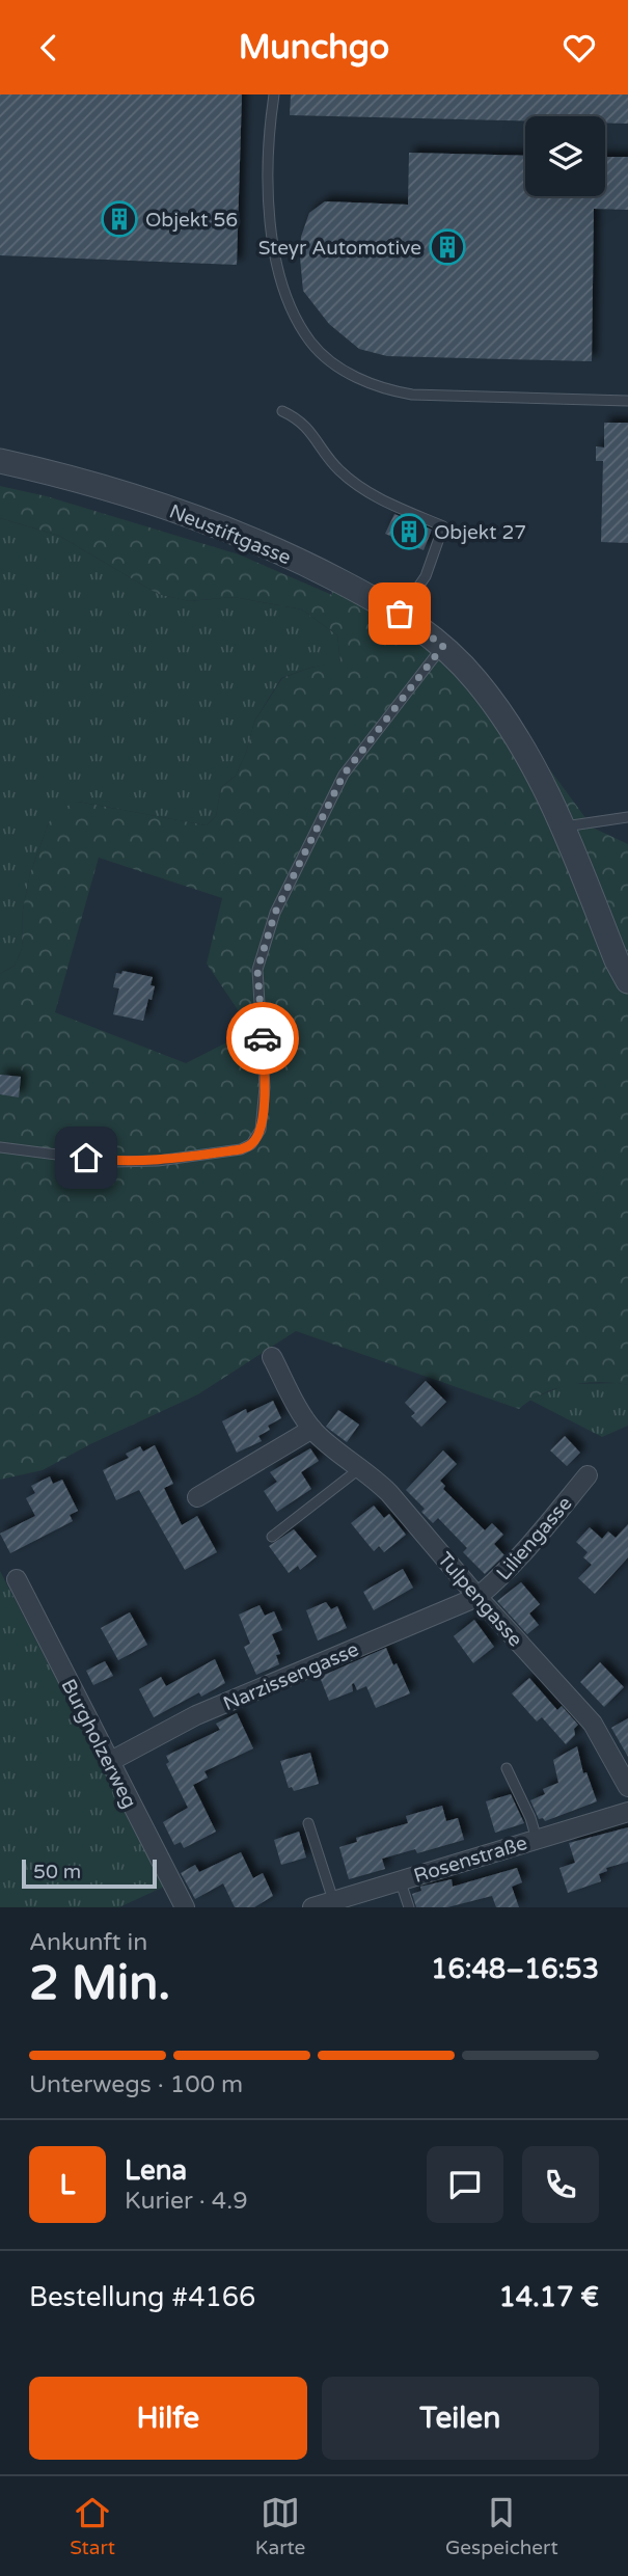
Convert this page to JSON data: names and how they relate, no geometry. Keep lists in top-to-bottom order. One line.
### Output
{"streets":{"street":["Neustiftgasse","Liliengasse","Tulpengasse","Narzissengasse","Burgholzerweg","Rosenstraße"]},"crossings":[["Liliengasse","Tulpengasse"],["Liliengasse","Narzissengasse"],["Tulpengasse","Narzissengasse"],["Narzissengasse","Burgholzerweg"]],"places":{"building":["Objekt 56","Steyr Automotive","Objekt 27"]},"scale_bar":"50 m","page":{"header":"Munchgo","scale":"50 m","heading":["2 Min.","Ankunft in","16:48–16:53"],"panel":["Lena","Kurier · 4.9","Bestellung #4166","14.17 €"],"bar":"Unterwegs · 100 m","round":"L","buttons":["Hilfe","Teilen"],"tabs":["Start","Karte","Gespeichert"]}}
